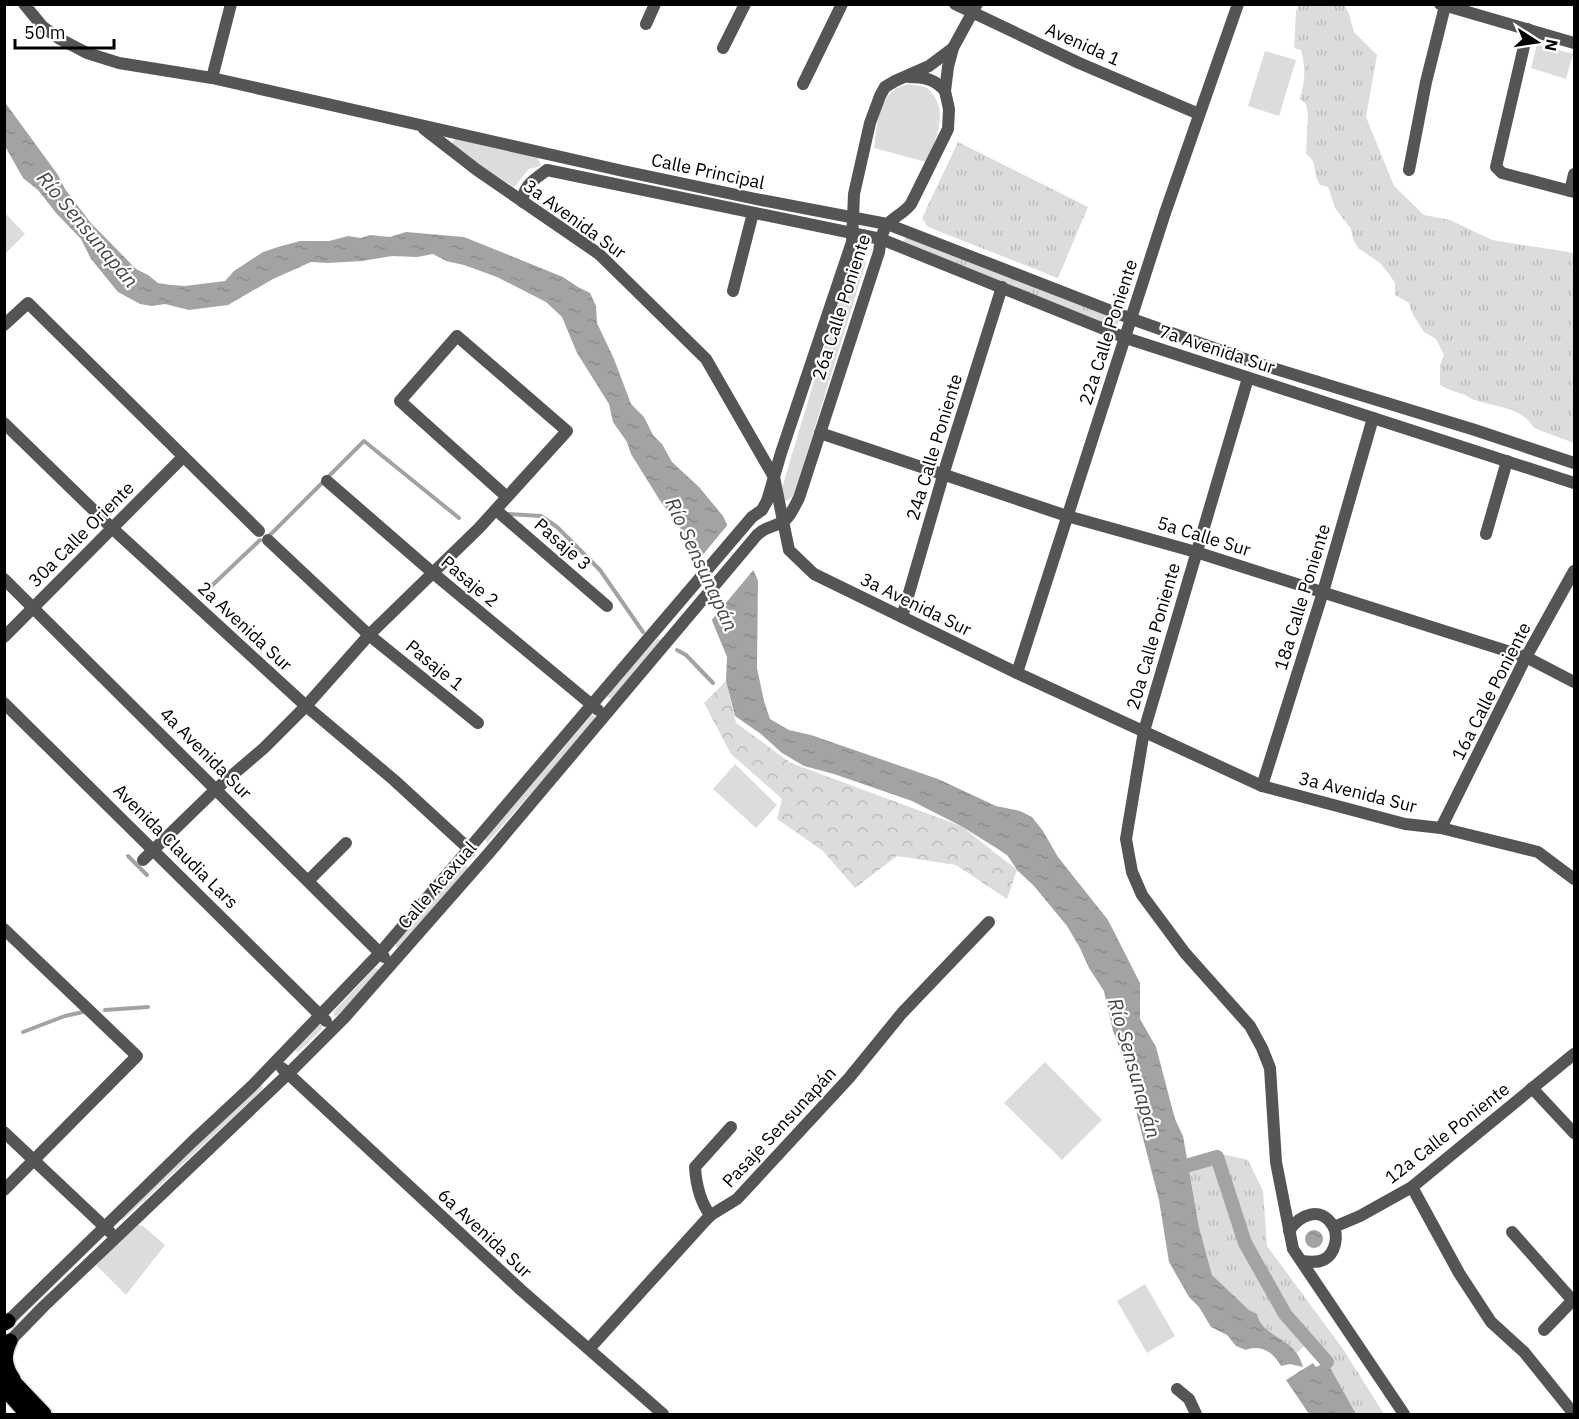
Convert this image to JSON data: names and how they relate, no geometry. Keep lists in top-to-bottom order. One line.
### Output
{"streets":{"street":["Avenida 1","Calle Principal","3a Avenida Sur","26a Calle Poniente","22a Calle Poniente","7a Avenida Sur","24a Calle Poniente","30a Calle Oriente","5a Calle Sur","Pasaje 3","Pasaje 2","18a Calle Poniente","2a Avenida Sur","20a Calle Poniente","Pasaje 1","16a Calle Poniente","4a Avenida Sur","Avenida Claudia Lars","Calle Acaxual","Pasaje Sensunapán","12a Calle Poniente","6a Avenida Sur"]},"crossings":[["Avenida 1","26a Calle Poniente"],["Avenida 1","22a Calle Poniente"],["Calle Principal","3a Avenida Sur"],["Calle Principal","26a Calle Poniente"],["Calle Principal","7a Avenida Sur"],["3a Avenida Sur","26a Calle Poniente"],["3a Avenida Sur","22a Calle Poniente"],["3a Avenida Sur","24a Calle Poniente"],["3a Avenida Sur","18a Calle Poniente"],["3a Avenida Sur","20a Calle Poniente"],["3a Avenida Sur","16a Calle Poniente"],["3a Avenida Sur","Calle Acaxual"],["26a Calle Poniente","7a Avenida Sur"],["26a Calle Poniente","5a Calle Sur"],["26a Calle Poniente","Calle Acaxual"],["22a Calle Poniente","7a Avenida Sur"],["22a Calle Poniente","5a Calle Sur"],["7a Avenida Sur","24a Calle Poniente"],["7a Avenida Sur","18a Calle Poniente"],["7a Avenida Sur","20a Calle Poniente"],["24a Calle Poniente","5a Calle Sur"],["30a Calle Oriente","2a Avenida Sur"],["30a Calle Oriente","Pasaje 1"],["30a Calle Oriente","4a Avenida Sur"],["5a Calle Sur","18a Calle Poniente"],["5a Calle Sur","20a Calle Poniente"],["5a Calle Sur","16a Calle Poniente"],["Pasaje 2","Calle Acaxual"],["2a Avenida Sur","Calle Acaxual"],["20a Calle Poniente","12a Calle Poniente"],["4a Avenida Sur","Calle Acaxual"],["Avenida Claudia Lars","Calle Acaxual"],["Calle Acaxual","6a Avenida Sur"],["Pasaje Sensunapán","6a Avenida Sur"]],"water":["Río Sensunapán"],"scale_bar":"50 m","north":"right"}
